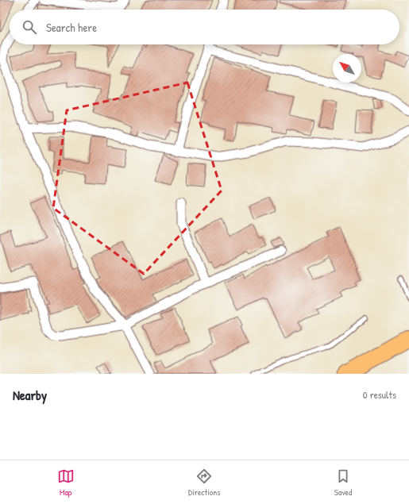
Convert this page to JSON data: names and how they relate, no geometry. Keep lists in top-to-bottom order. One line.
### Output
{"north":"top left","page":{"search":"Search here","heading":["Nearby","0 results"],"nav":["Map","Directions","Saved"]}}
